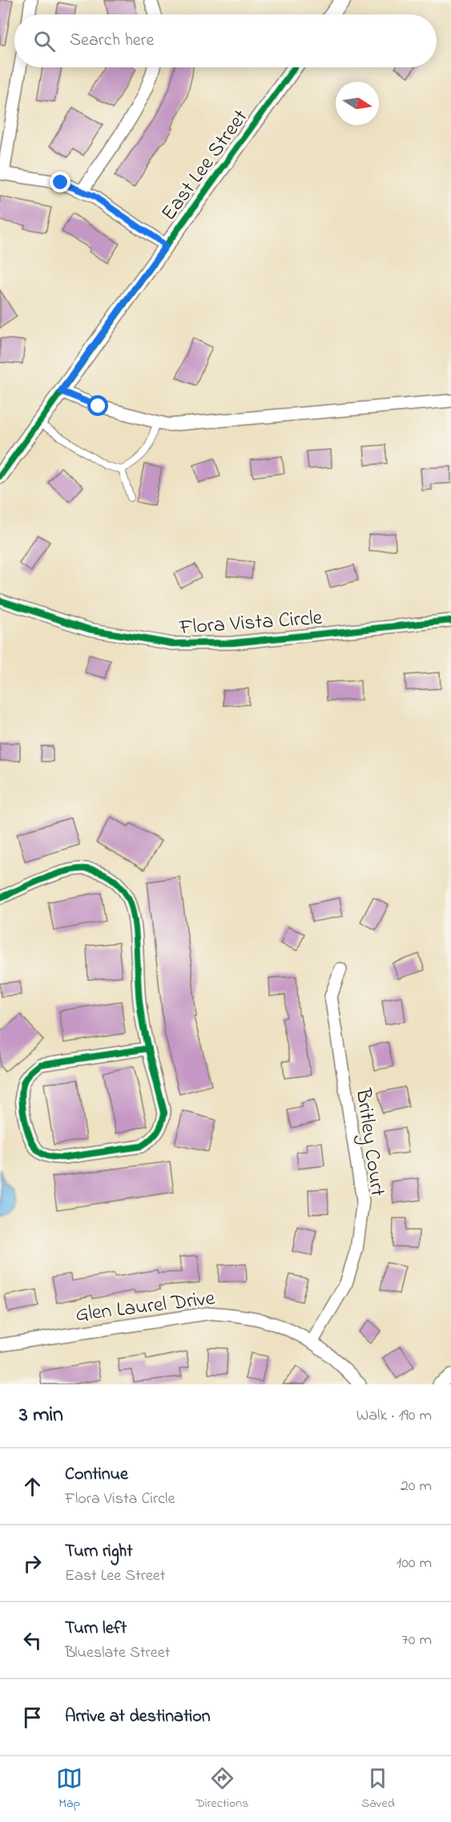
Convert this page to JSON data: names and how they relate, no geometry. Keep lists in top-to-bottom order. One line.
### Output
{"streets":{"street":["East Lee Street","Flora Vista Circle","Britley Court","Glen Laurel Drive"]},"crossings":[["Britley Court","Glen Laurel Drive"]],"north":"right","page":{"search":"Search here","heading":["3 min","Walk · 190 m"],"list":[["Continue","Flora Vista Circle","20 m"],["Turn right","East Lee Street","100 m"],["Turn left","Blueslate Street","70 m"],"Arrive at destination"],"nav":["Map","Directions","Saved"]}}
